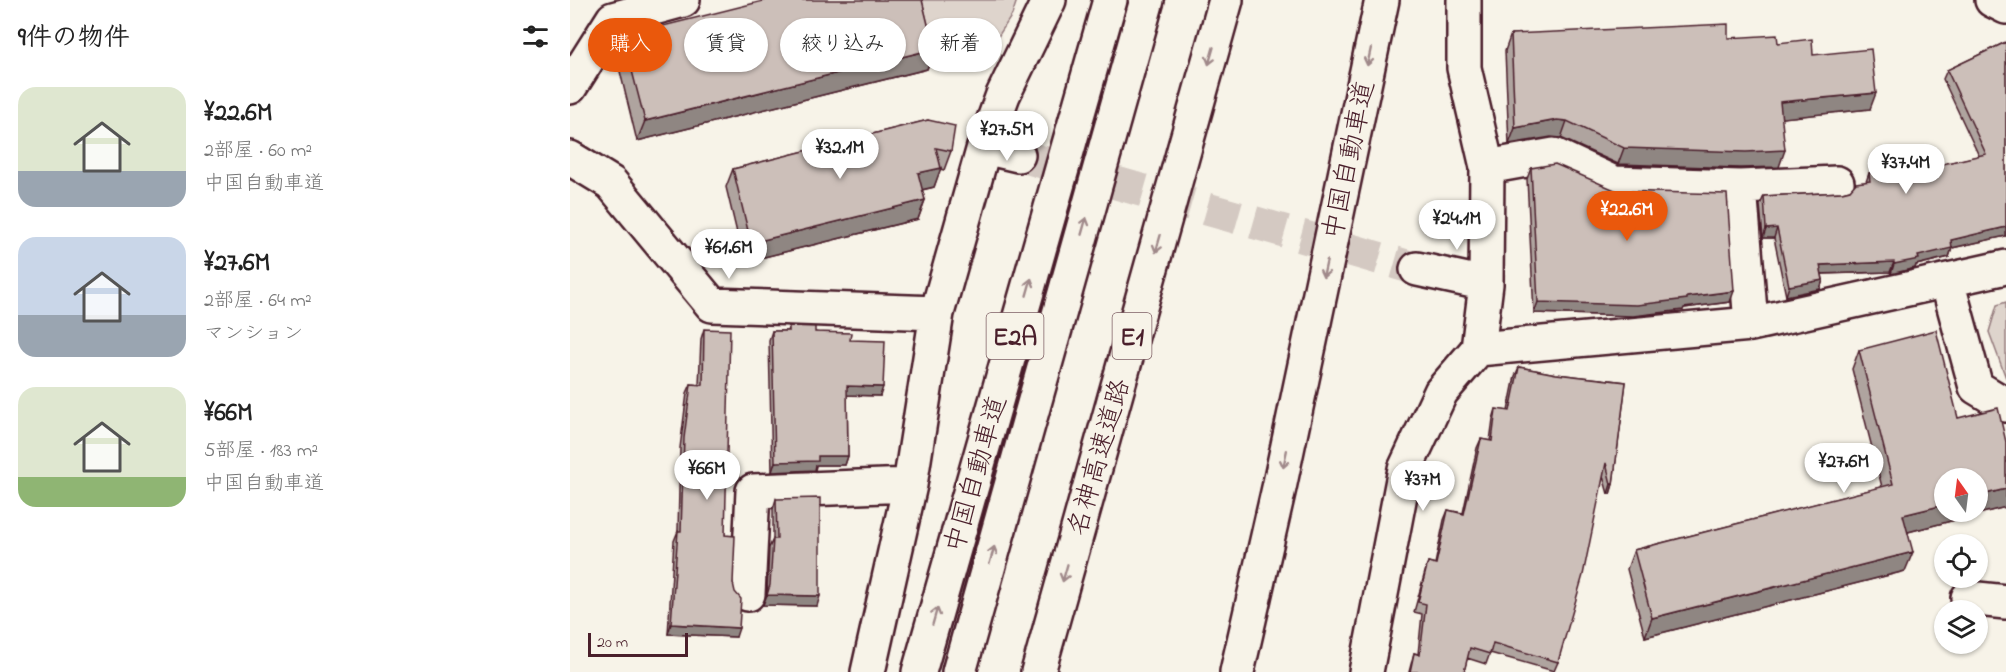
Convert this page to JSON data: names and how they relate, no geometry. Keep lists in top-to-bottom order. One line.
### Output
{"streets":{"main road":["中国自動車道","E2A","E1","名神高速道路"]},"scale_bar":"20 m","north":"top","page":{"heading":"9件の物件","chip":["購入","賃貸","絞り込み","新着"],"list":[{"name":"¥22.6M","note":"2部屋 · 60 m² · 中国自動車道"},{"name":"¥27.6M","note":"2部屋 · 64 m² · マンション"},{"name":"¥66M","note":"5部屋 · 183 m² · 中国自動車道"}],"price":["¥27.5M","¥32.1M","¥37.4M","¥22.6M","¥24.1M","¥61.6M","¥27.6M","¥66M","¥37M"],"scale":"20 m"}}
